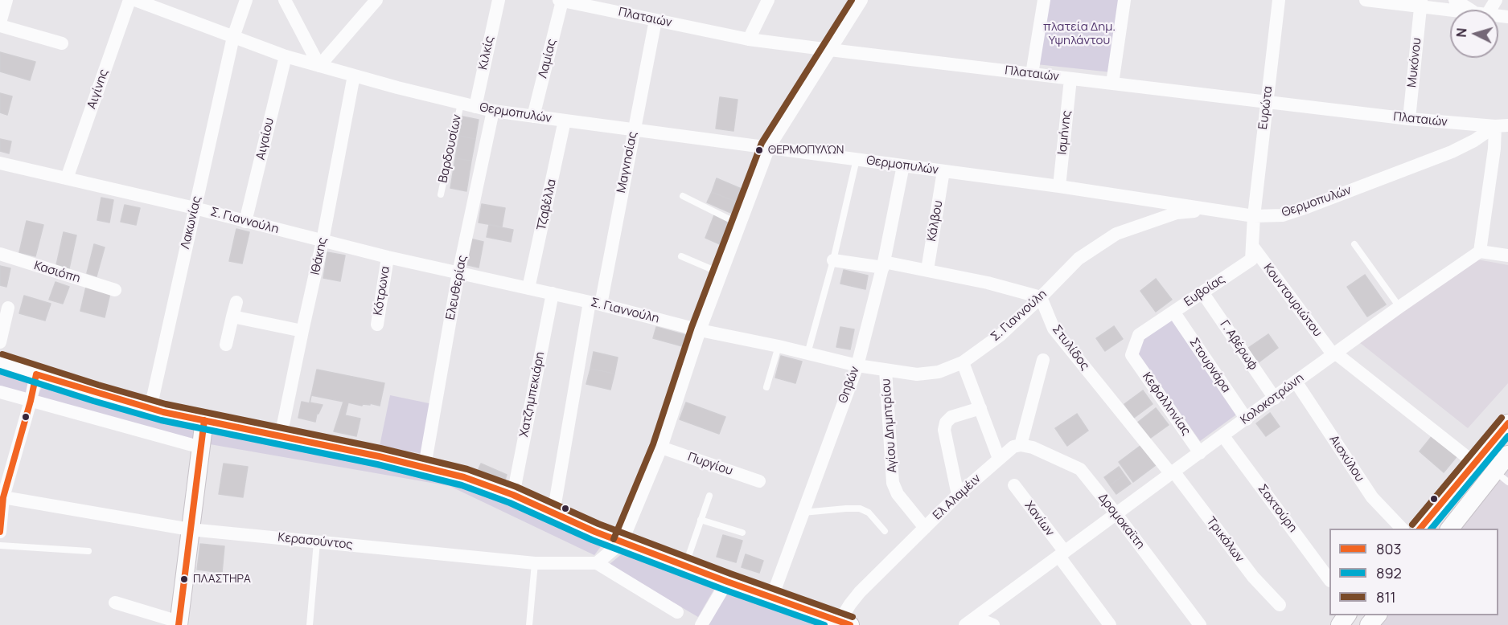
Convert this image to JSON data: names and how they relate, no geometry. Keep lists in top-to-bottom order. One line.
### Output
{"streets":{"street":["Πλαταιών","Κιλκίς","Λαμίας","Μυκόνου","Αιγίνης","Ευρώτα","Θερμοπυλών","Ισμήνης","Αιγαίου","Μαγνησίας","Τζαβέλλα","Σ. Γιαννούλη","Κάλβου","Λακωνίας","Ιθάκης","Κασιόπη","Ελευθερίας","Κότρωνα","Ευβοίας","Κουντουριώτου","Γ. Αβέρωφ","Στυλίδος","Στουρνάρα","Θηβών","Χατζημπεκιάρη","Κολοκοτρώνη","Κεφαλληνίας","Αγίου Δημητρίου","Αισχύλου","Πυργίου","Ελ Αλαμέιν","Σαχτούρη","Χανίων","Δρομοκαϊτη","Τρικάλων","Κερασούντος"],"lane":["Βαρδουσίων"]},"crossings":[["Πλαταιών","Λαμίας"],["Πλαταιών","Μυκόνου"],["Πλαταιών","Ευρώτα"],["Πλαταιών","Θερμοπυλών"],["Πλαταιών","Ισμήνης"],["Πλαταιών","Μαγνησίας"],["Κιλκίς","Θερμοπυλών"],["Λαμίας","Θερμοπυλών"],["Αιγίνης","Σ. Γιαννούλη"],["Ευρώτα","Θερμοπυλών"],["Ευρώτα","Ευβοίας"],["Θερμοπυλών","Ισμήνης"],["Θερμοπυλών","Αιγαίου"],["Θερμοπυλών","Βαρδουσίων"],["Θερμοπυλών","Μαγνησίας"],["Θερμοπυλών","Τζαβέλλα"],["Θερμοπυλών","Σ. Γιαννούλη"],["Θερμοπυλών","Κάλβου"],["Θερμοπυλών","Λακωνίας"],["Θερμοπυλών","Ιθάκης"],["Θερμοπυλών","Ελευθερίας"],["Θερμοπυλών","Ευβοίας"],["Θερμοπυλών","Θηβών"],["Αιγαίου","Σ. Γιαννούλη"],["Μαγνησίας","Σ. Γιαννούλη"],["Τζαβέλλα","Σ. Γιαννούλη"],["Σ. Γιαννούλη","Λακωνίας"],["Σ. Γιαννούλη","Ιθάκης"],["Σ. Γιαννούλη","Ελευθερίας"],["Σ. Γιαννούλη","Κότρωνα"],["Σ. Γιαννούλη","Στυλίδος"],["Σ. Γιαννούλη","Θηβών"],["Σ. Γιαννούλη","Χατζημπεκιάρη"],["Σ. Γιαννούλη","Αγίου Δημητρίου"],["Ευβοίας","Κουντουριώτου"],["Ευβοίας","Γ. Αβέρωφ"],["Ευβοίας","Στουρνάρα"],["Ευβοίας","Κεφαλληνίας"],["Κουντουριώτου","Κολοκοτρώνη"],["Γ. Αβέρωφ","Κολοκοτρώνη"],["Στυλίδος","Κολοκοτρώνη"],["Στυλίδος","Τρικάλων"],["Στουρνάρα","Κολοκοτρώνη"],["Κολοκοτρώνη","Κεφαλληνίας"],["Κολοκοτρώνη","Αισχύλου"],["Κολοκοτρώνη","Σαχτούρη"],["Κολοκοτρώνη","Χανίων"],["Κολοκοτρώνη","Δρομοκαϊτη"],["Κολοκοτρώνη","Τρικάλων"],["Αγίου Δημητρίου","Ελ Αλαμέιν"],["Ελ Αλαμέιν","Δρομοκαϊτη"]],"parks":["πλατεία Δημ. Υψηλάντου"],"places":["ΘΕΡΜΟΠΥΛΏΝ","ΠΛΑΣΤΗΡΑ"],"lines":["transit line 811","transit line 892","transit line 803"],"legend":["803","892","811"],"north":"left"}
